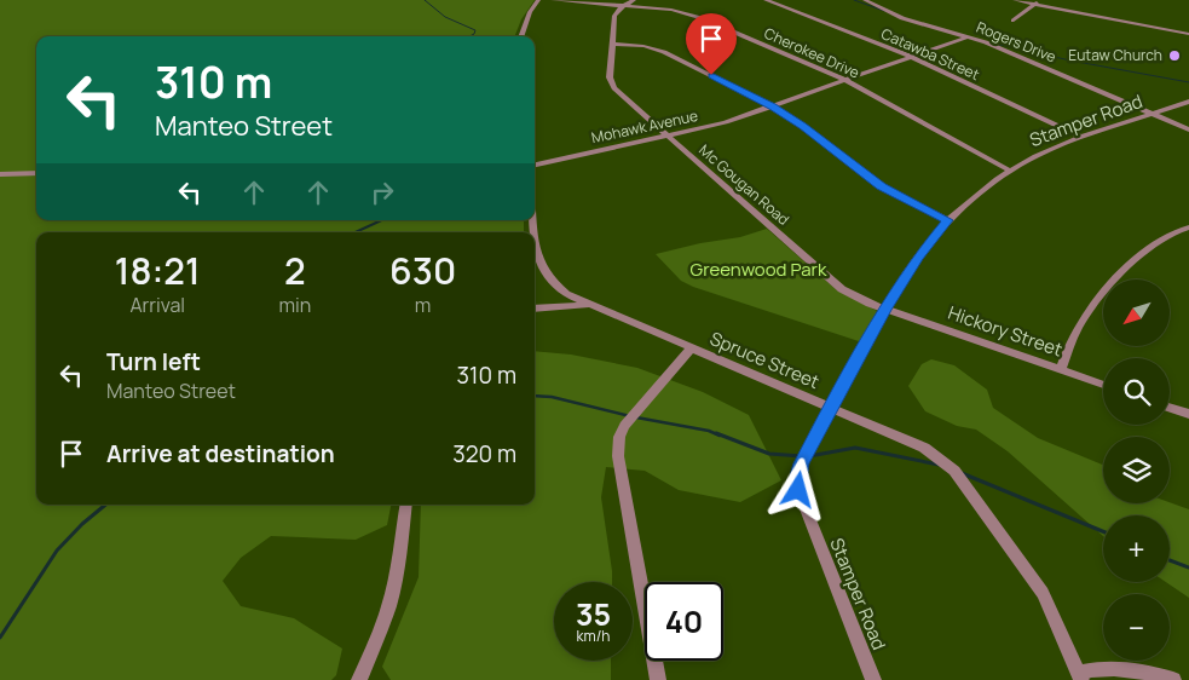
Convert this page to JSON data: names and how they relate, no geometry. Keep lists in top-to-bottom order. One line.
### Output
{"streets":{"street":["Rogers Drive","Cherokee Drive","Catawba Street","Stamper Road","Mohawk Avenue","Mc Gougan Road","Hickory Street","Spruce Street"]},"crossings":[["Rogers Drive","Stamper Road"],["Rogers Drive","Mohawk Avenue"],["Cherokee Drive","Stamper Road"],["Cherokee Drive","Mohawk Avenue"],["Cherokee Drive","Mc Gougan Road"],["Catawba Street","Stamper Road"],["Catawba Street","Mohawk Avenue"],["Stamper Road","Mc Gougan Road"],["Stamper Road","Hickory Street"],["Stamper Road","Spruce Street"],["Mohawk Avenue","Mc Gougan Road"],["Mc Gougan Road","Hickory Street"]],"parks":["Greenwood Park"],"places":["Eutaw Church"],"north":"bottom left","page":{"turn":["310 m","Manteo Street"],"eta":["18:21","Arrival","2","min","630","m"],"map_buttons":["+","−"],"list":[{"name":"Turn left","note":"Manteo Street","value":"310 m"},{"name":"Arrive at destination","value":"320 m"}],"speed":"35 km/h","limit":"40"}}
